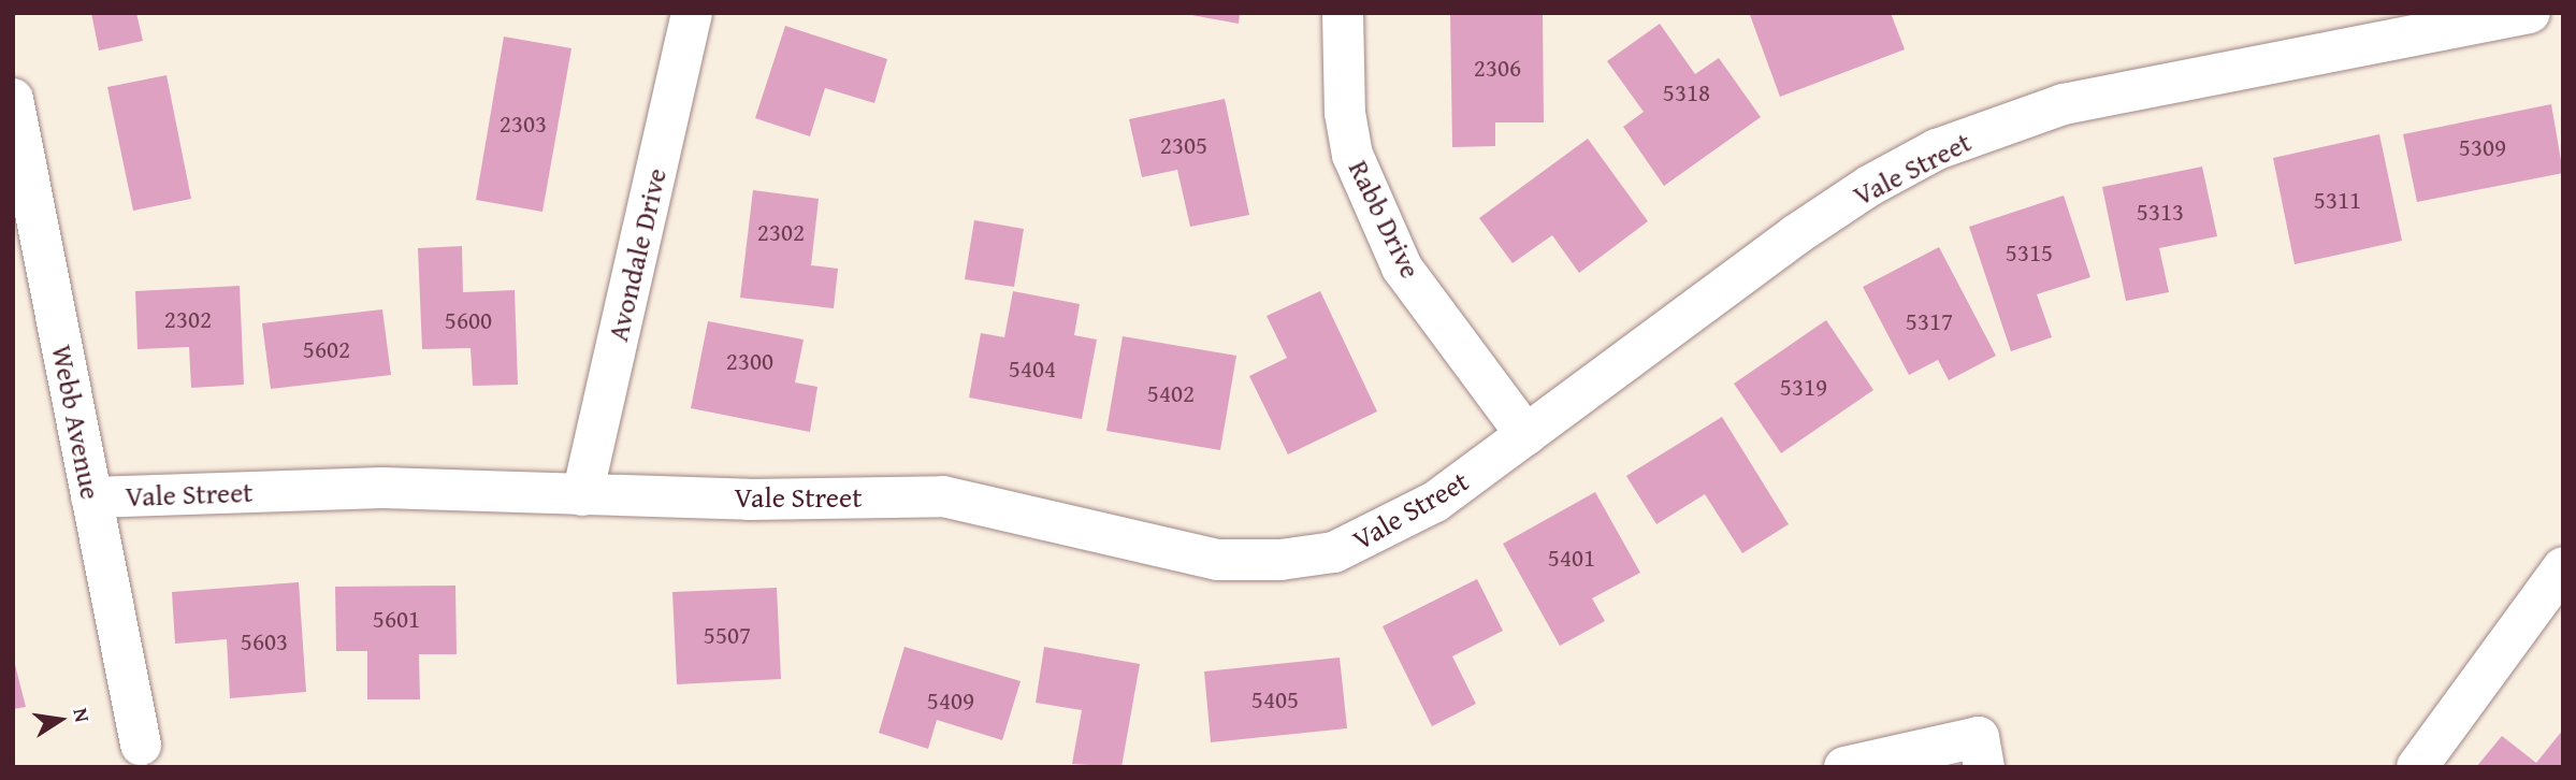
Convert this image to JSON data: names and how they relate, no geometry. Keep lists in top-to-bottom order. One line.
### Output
{"streets":{"street":["Vale Street","Rabb Drive","Avondale Drive","Webb Avenue"]},"crossings":[["Vale Street","Rabb Drive"],["Vale Street","Avondale Drive"],["Vale Street","Webb Avenue"]],"house_numbers":["2306","5318","2303","2305","5309","5311","5313","2302","5315","2302","5600","5317","5602","2300","5404","5319","5402","5401","5601","5507","5603","5405","5409"],"north":"right"}
